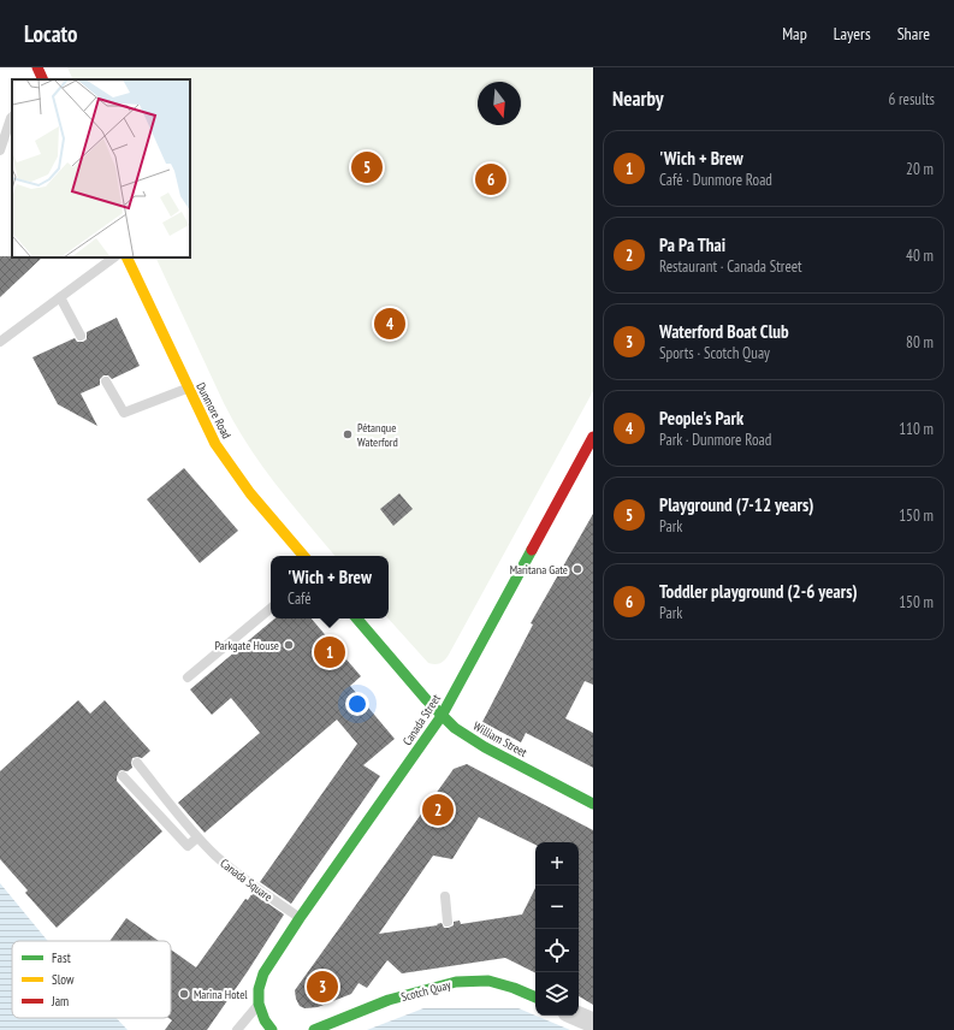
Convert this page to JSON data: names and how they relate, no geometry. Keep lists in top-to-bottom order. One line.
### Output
{"streets":{"street":["Dunmore Road","Canada Street","William Street","Scotch Quay"],"lane":["Canada Square"]},"crossings":[["Canada Street","William Street"],["Canada Street","Canada Square"]],"places":["Pétanque Waterford","Maritana Gate","Parkgate House","Marina Hotel"],"legend":["Fast","Slow","Jam"],"north":"bottom","page":{"header":"Locato","nav":["Map","Layers","Share"],"heading":["Nearby","6 results"],"list":[{"mark":"1","name":"'Wich + Brew","note":"Café · Dunmore Road","value":"20 m"},{"mark":"2","name":"Pa Pa Thai","note":"Restaurant · Canada Street","value":"40 m"},{"mark":"3","name":"Waterford Boat Club","note":"Sports · Scotch Quay","value":"80 m"},{"mark":"4","name":"People's Park","note":"Park · Dunmore Road","value":"110 m"},{"mark":"5","name":"Playground (7-12 years)","note":"Park","value":"150 m"},{"mark":"6","name":"Toddler playground (2-6 years)","note":"Park","value":"150 m"}],"pins":["5","6","4","1","2","3"],"popup":["'Wich + Brew","Café"],"map_buttons":["+","−"]}}
